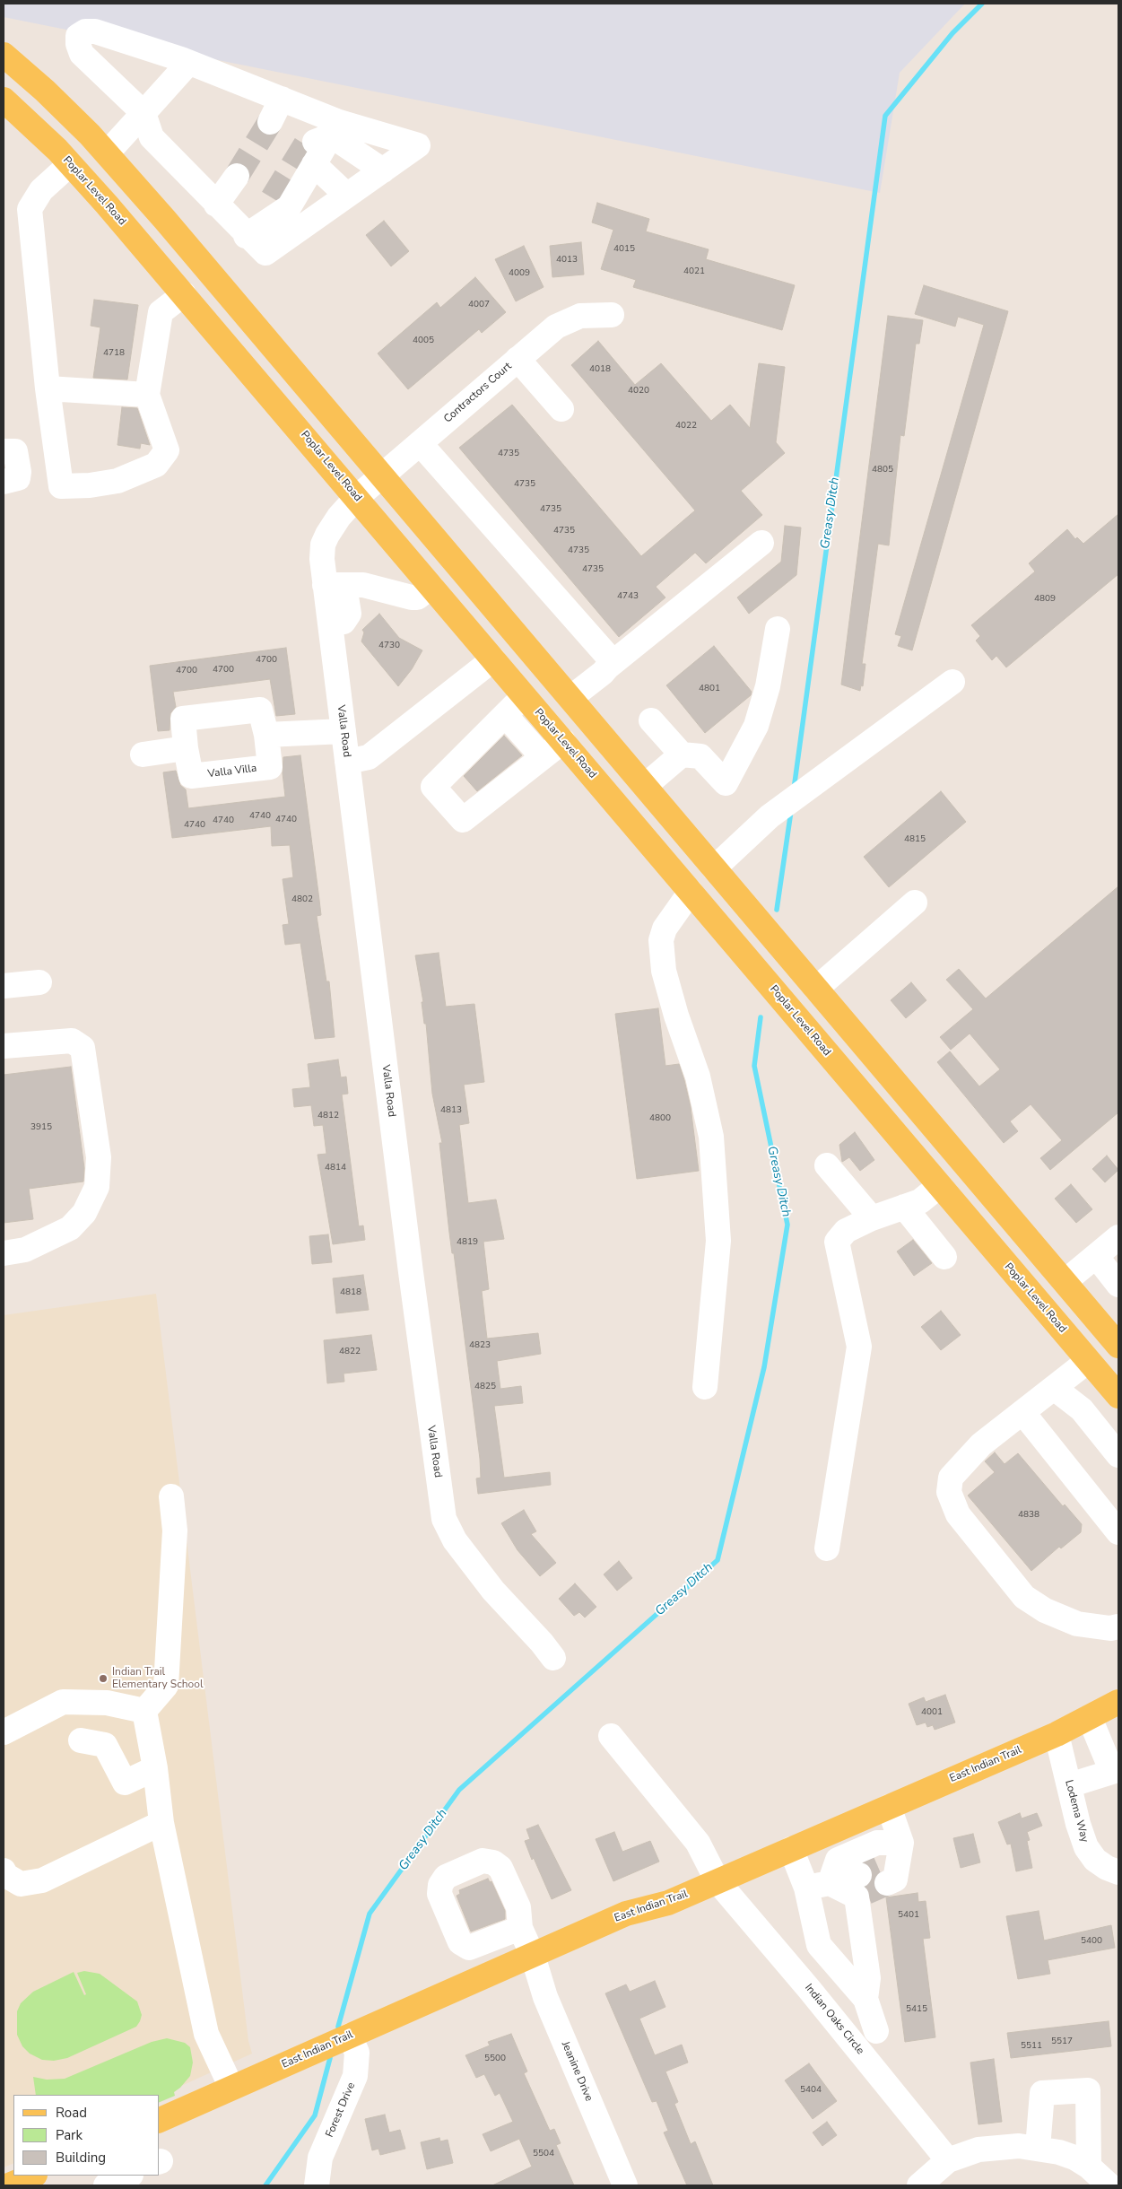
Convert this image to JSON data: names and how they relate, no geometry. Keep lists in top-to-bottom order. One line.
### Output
{"streets":{"main road":["Poplar Level Road","East Indian Trail"],"street":["Contractors Court","Valla Road","Valla Villa","Lodema Way","Indian Oaks Circle","Jeanine Drive","Forest Drive"]},"crossings":[["Poplar Level Road","Contractors Court"],["Poplar Level Road","Valla Road"],["Contractors Court","Valla Road"],["East Indian Trail","Lodema Way"],["East Indian Trail","Indian Oaks Circle"],["East Indian Trail","Jeanine Drive"],["East Indian Trail","Forest Drive"]],"water":["Greasy Ditch"],"places":["Indian Trail Elementary School"],"house_numbers":["4015","4013","4021","4009","4007","4005","4718","4018","4020","4022","4735","4805","4735","4735","4735","4735","4735","4743","4809","4730","4700","4700","4700","4801","4740","4740","4740","4740","4815","4802","4813","4812","4800","3915","4814","4819","4818","4823","4822","4825","4838","4001","5401","5400","5415","5517","5511","5500","5404","5504"],"legend":["Road","Park","Building"]}
